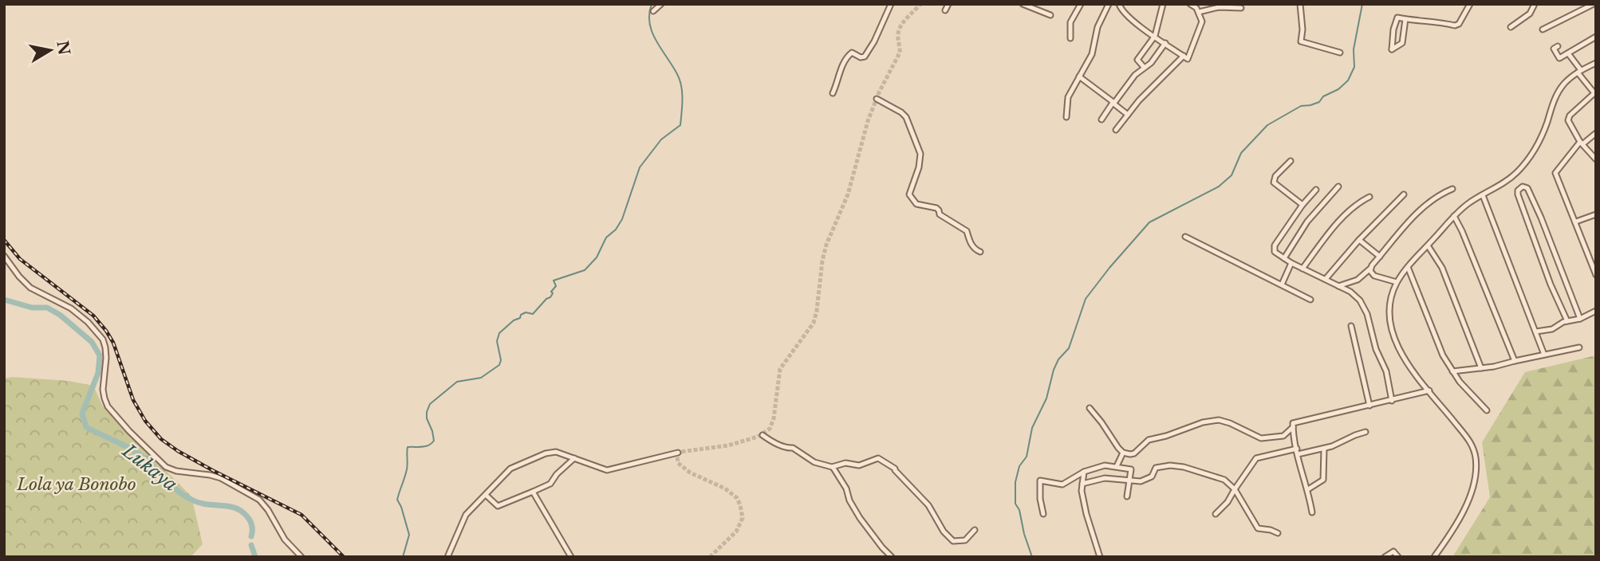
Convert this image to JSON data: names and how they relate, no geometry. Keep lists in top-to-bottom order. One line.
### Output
{"water":["Lukaya"],"parks":["Lola ya Bonobo"],"north":"right"}
